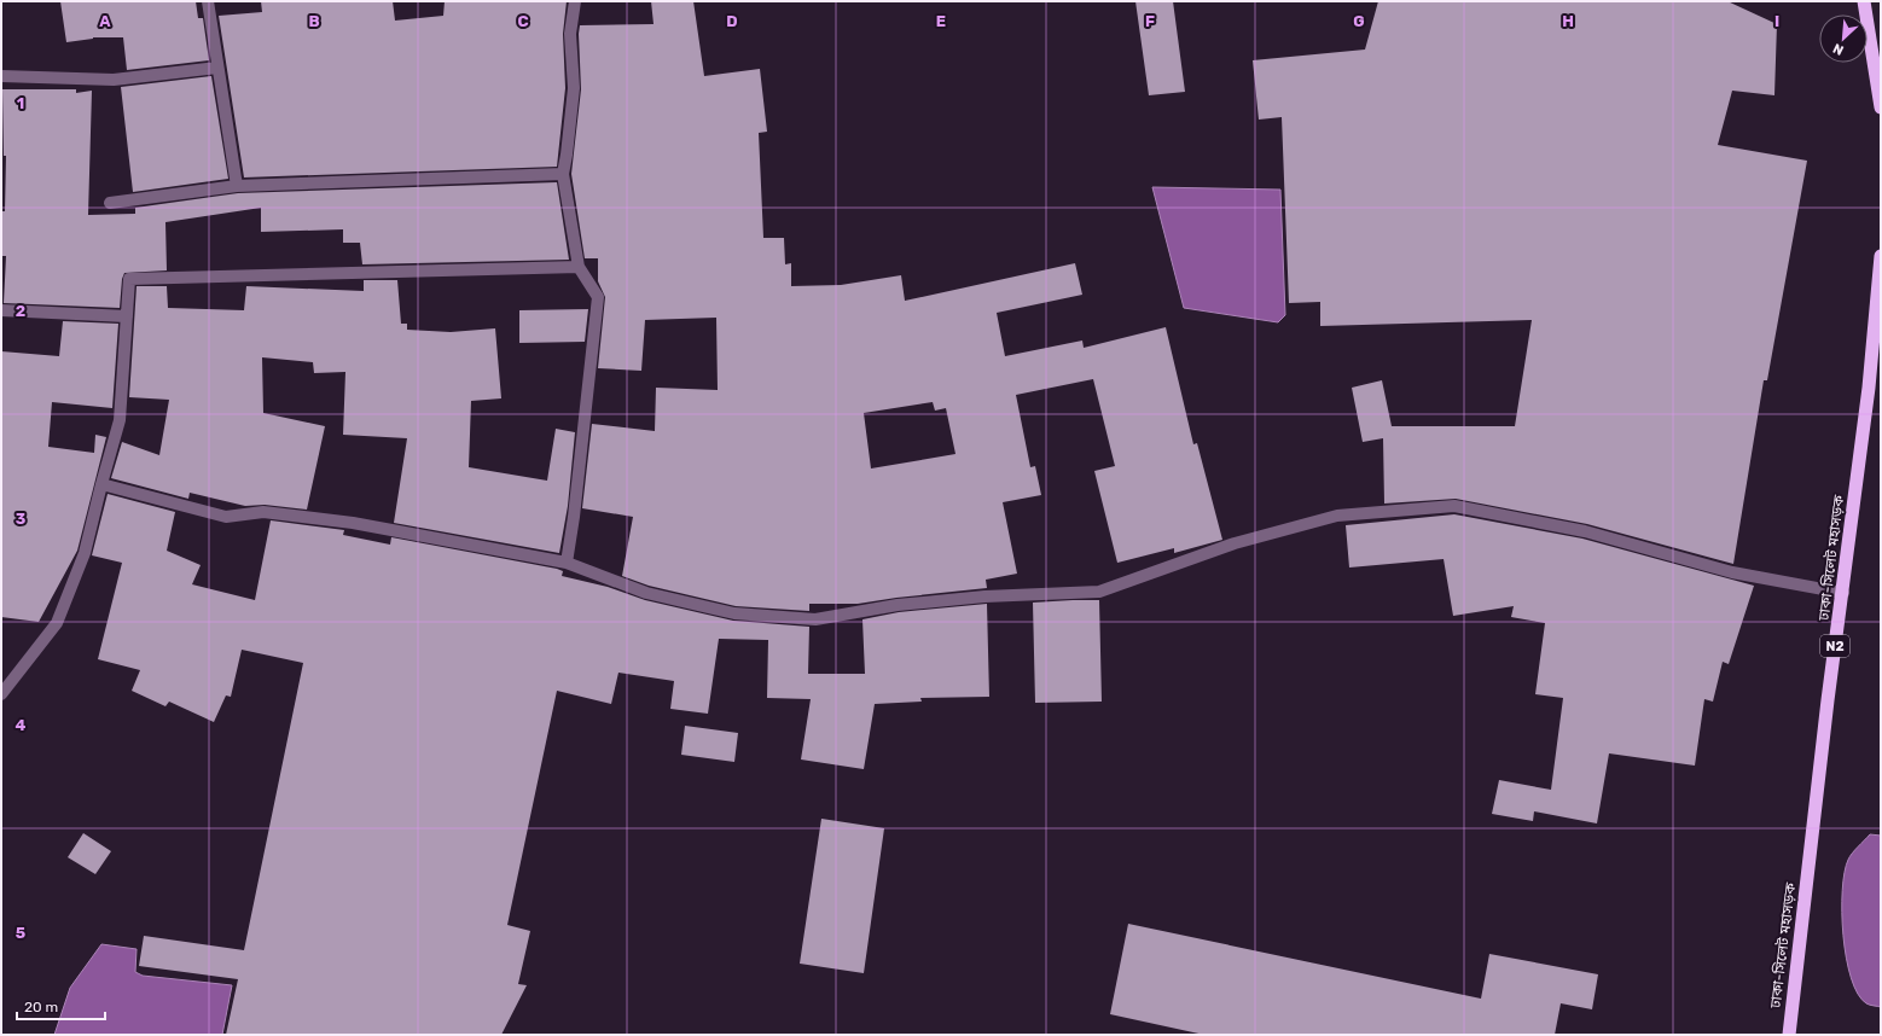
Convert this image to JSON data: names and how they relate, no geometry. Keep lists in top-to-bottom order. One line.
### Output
{"streets":{"highway":["ঢাকা-সিলেট মহাসড়ক","N2"]},"scale_bar":"20 m","north":"bottom left","grid":{"columns":["A","B","C","D","E","F","G","H","I"],"rows":["1","2","3","4","5"]}}
